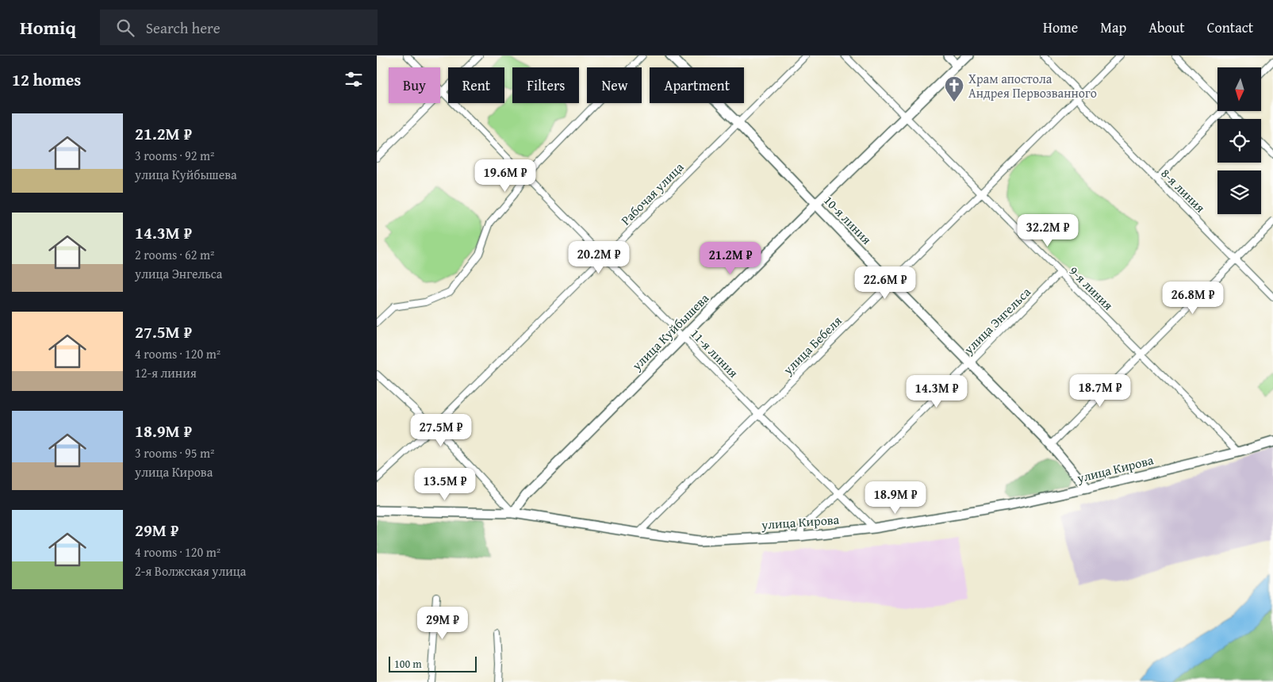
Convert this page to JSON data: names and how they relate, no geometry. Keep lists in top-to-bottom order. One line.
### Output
{"streets":{"street":["8-я линия","Рабочая улица","10-я линия","9-я линия","улица Энгельса","улица Куйбышева","улица Бебеля","11-я линия","улица Кирова"]},"crossings":[["8-я линия","улица Бебеля"],["Рабочая улица","10-я линия"],["Рабочая улица","11-я линия"],["10-я линия","улица Энгельса"],["10-я линия","улица Куйбышева"],["10-я линия","улица Бебеля"],["10-я линия","улица Кирова"],["9-я линия","улица Энгельса"],["9-я линия","улица Куйбышева"],["9-я линия","улица Бебеля"],["9-я линия","улица Кирова"],["улица Энгельса","11-я линия"],["улица Энгельса","улица Кирова"],["улица Куйбышева","11-я линия"],["улица Куйбышева","улица Кирова"],["улица Бебеля","11-я линия"],["улица Бебеля","улица Кирова"],["11-я линия","улица Кирова"]],"places":{"church":["Храм апостола Андрея Первозванного"]},"scale_bar":"100 m","north":"bottom","page":{"header":"Homiq","search":"Search here","nav":["Home","Map","About","Contact"],"heading":"12 homes","chip":["Buy","Rent","Filters","New","Apartment"],"list":[{"name":"21.2M ₽","note":"3 rooms · 92 m² · улица Куйбышева"},{"name":"14.3M ₽","note":"2 rooms · 62 m² · улица Энгельса"},{"name":"27.5M ₽","note":"4 rooms · 120 m² · 12-я линия"},{"name":"18.9M ₽","note":"3 rooms · 95 m² · улица Кирова"},{"name":"29M ₽","note":"4 rooms · 120 m² · 2-я Волжская улица"}],"price":["19.6M ₽","32.2M ₽","20.2M ₽","21.2M ₽","22.6M ₽","26.8M ₽","18.7M ₽","14.3M ₽","27.5M ₽","13.5M ₽","18.9M ₽","29M ₽"],"scale":"100 m"}}
